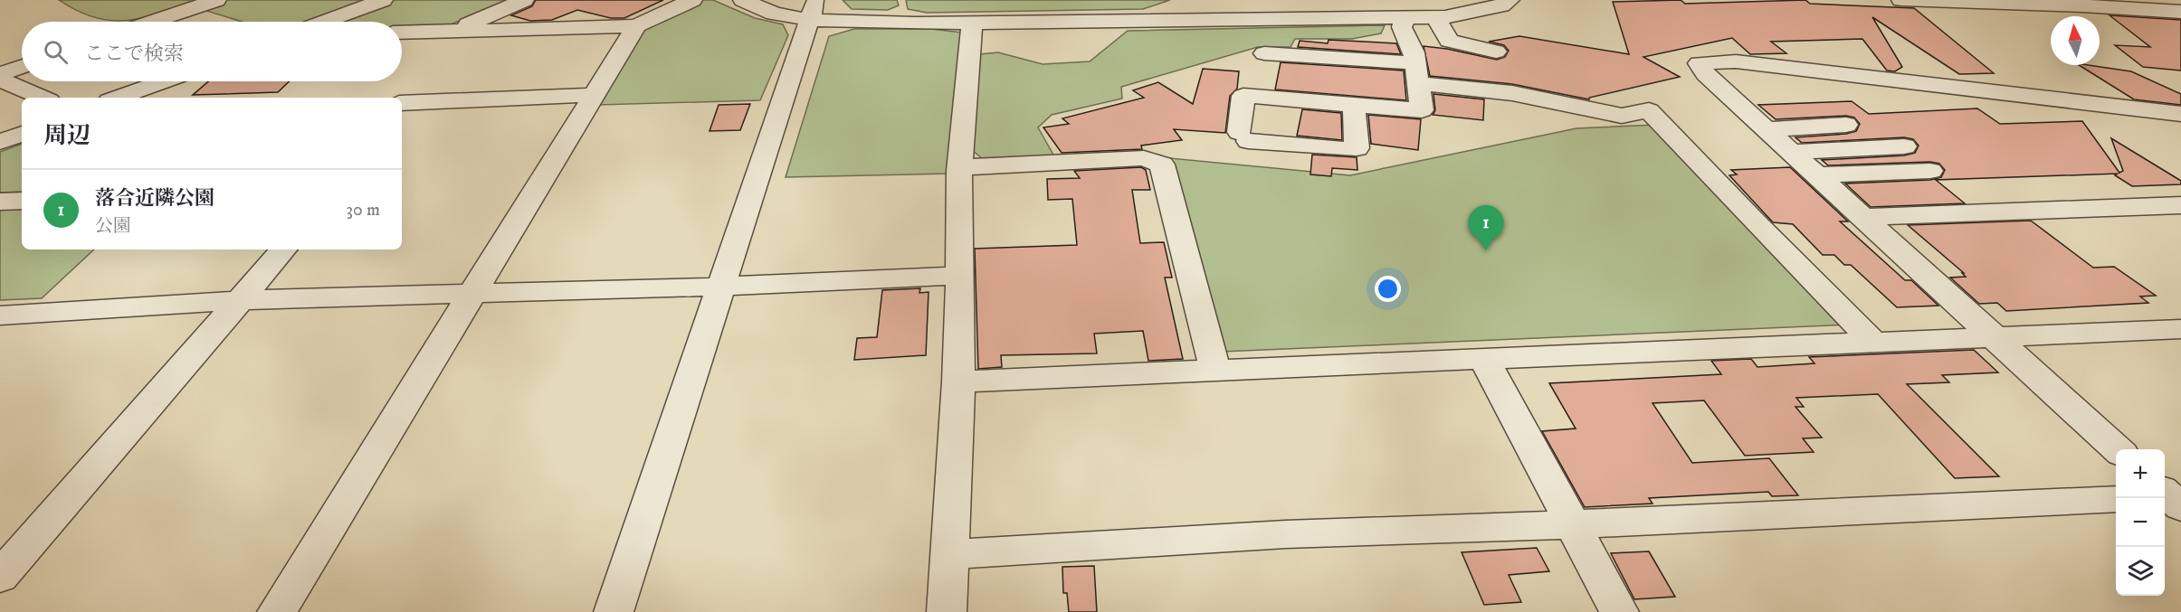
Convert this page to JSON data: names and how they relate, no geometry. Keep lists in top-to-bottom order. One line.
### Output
{"north":"top","page":{"search":"ここで検索","heading":"周辺","list":[{"mark":"1","name":"落合近隣公園","note":"公園","value":"30 m"}],"pins":"1","map_buttons":["+","−"]}}
